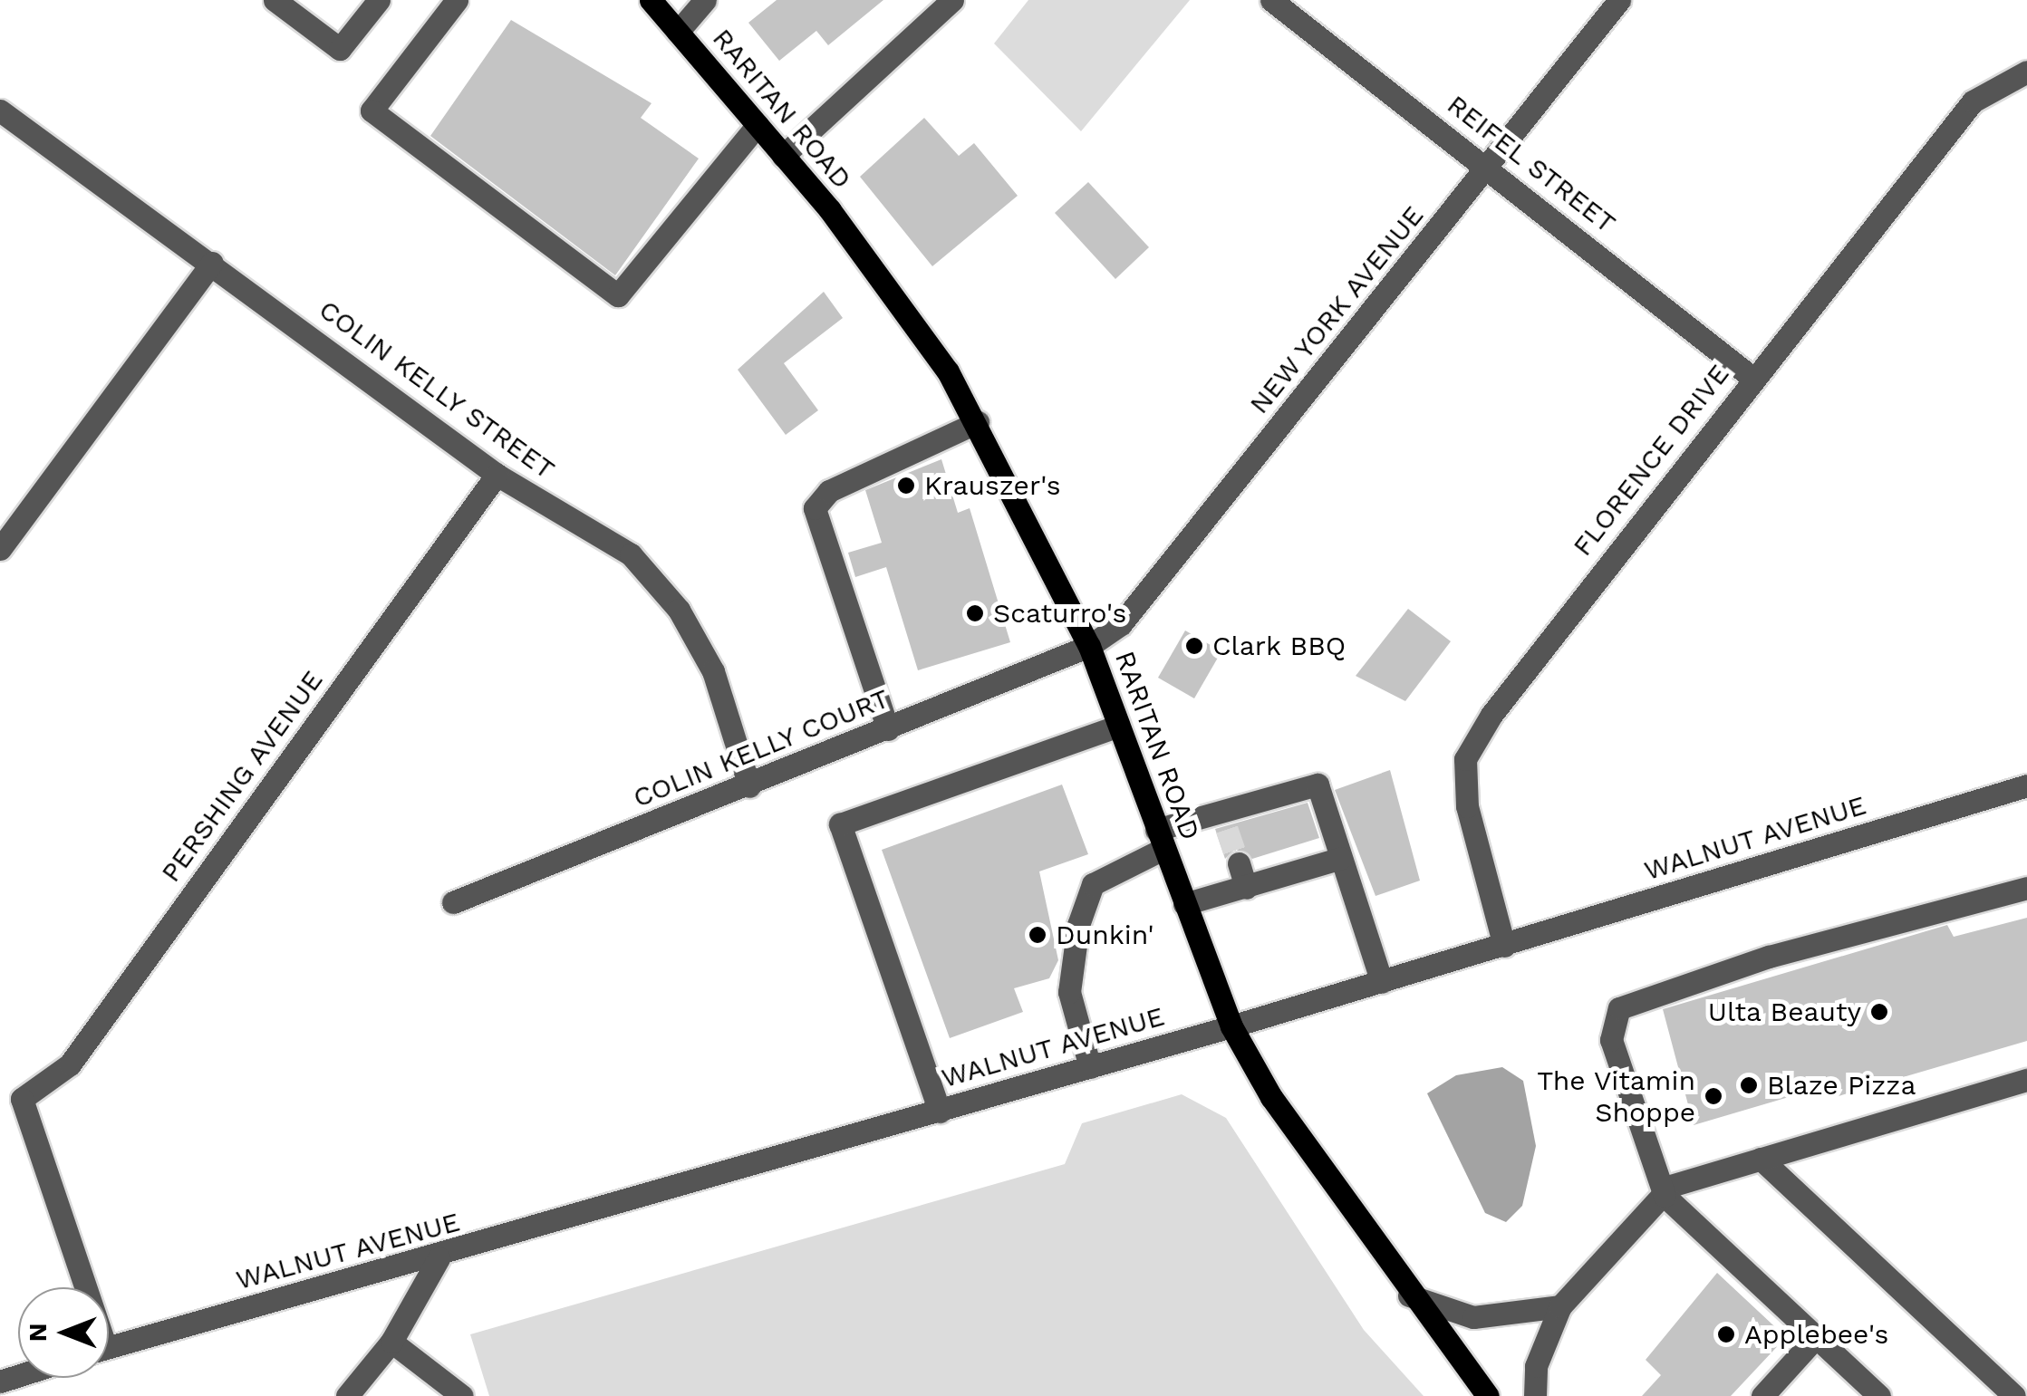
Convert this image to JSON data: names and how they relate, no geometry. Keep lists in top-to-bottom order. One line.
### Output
{"streets":{"main road":["RARITAN ROAD"],"street":["REIFEL STREET","NEW YORK AVENUE","COLIN KELLY STREET","FLORENCE DRIVE","COLIN KELLY COURT","PERSHING AVENUE","WALNUT AVENUE"]},"crossings":[["RARITAN ROAD","NEW YORK AVENUE"],["RARITAN ROAD","COLIN KELLY COURT"],["RARITAN ROAD","WALNUT AVENUE"],["REIFEL STREET","NEW YORK AVENUE"],["REIFEL STREET","FLORENCE DRIVE"],["NEW YORK AVENUE","COLIN KELLY COURT"],["COLIN KELLY STREET","COLIN KELLY COURT"],["COLIN KELLY STREET","PERSHING AVENUE"],["FLORENCE DRIVE","WALNUT AVENUE"]],"places":["Krauszer's","Scaturro's","Clark BBQ","Dunkin'","Ulta Beauty","Blaze Pizza","The Vitamin Shoppe","Applebee's"],"north":"left"}
